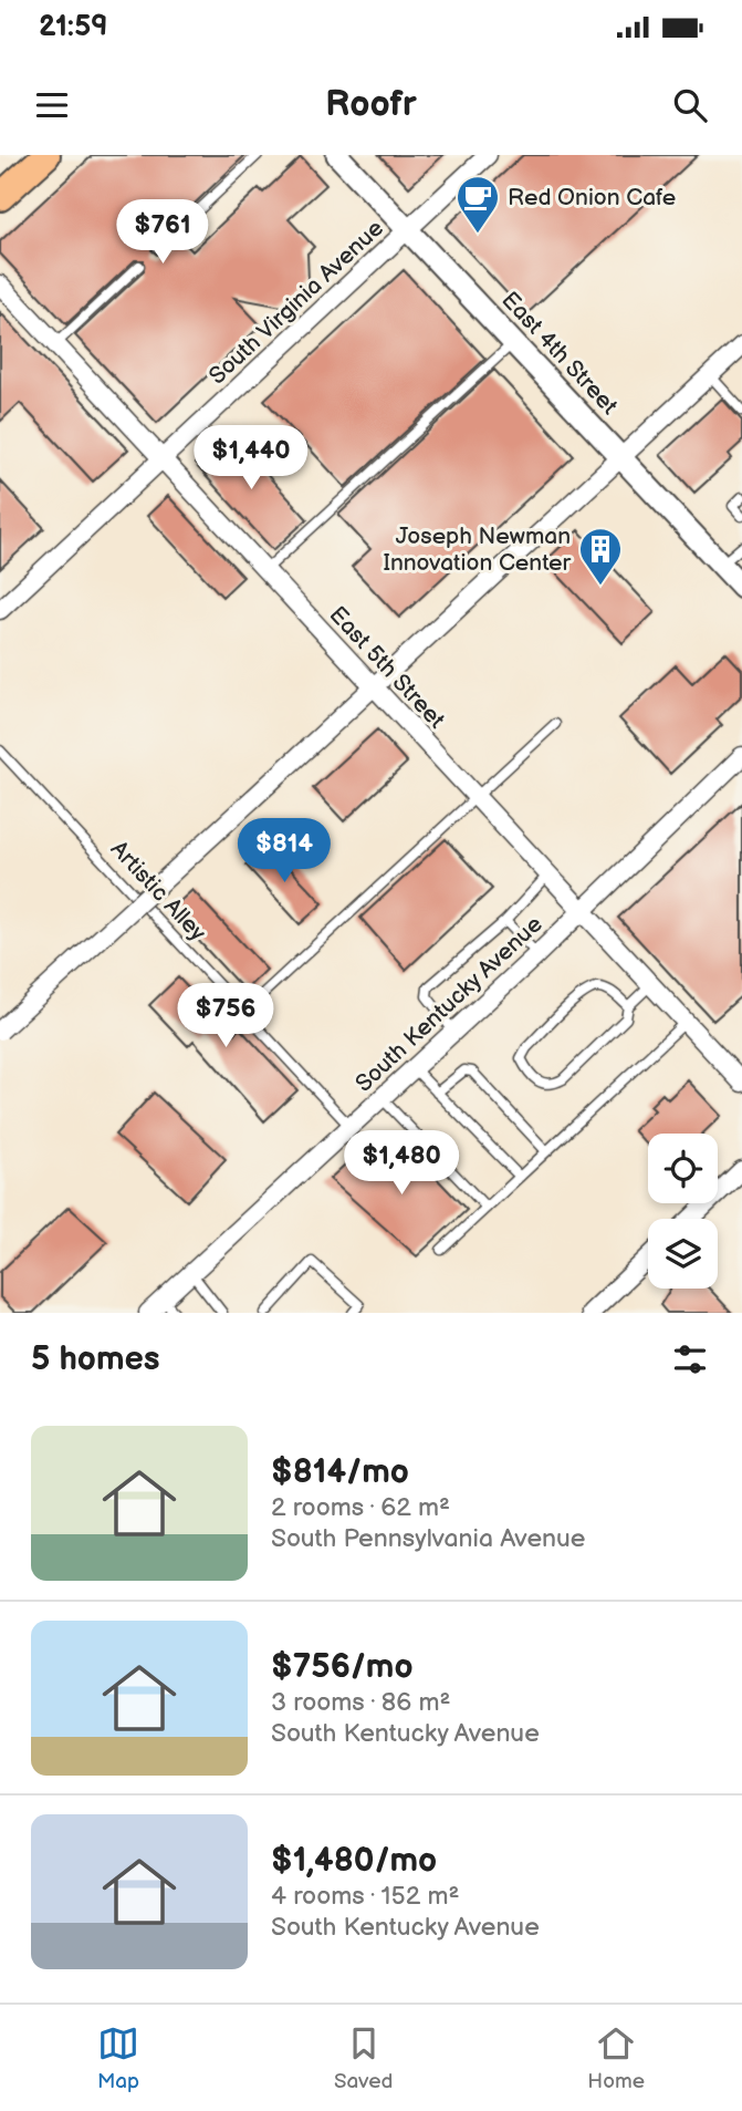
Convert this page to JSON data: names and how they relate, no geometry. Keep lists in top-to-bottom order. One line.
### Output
{"streets":{"street":["South Virginia Avenue","East 4th Street","East 5th Street","South Kentucky Avenue"],"lane":["Artistic Alley"]},"crossings":[["South Virginia Avenue","East 4th Street"],["South Virginia Avenue","East 5th Street"],["East 5th Street","South Kentucky Avenue"],["Artistic Alley","South Kentucky Avenue"]],"places":{"cafe":["Red Onion Cafe"],"building":["Joseph Newman Innovation Center"]},"page":{"status":"21:59","header":"Roofr","price":["$761","$1,440","$814","$756","$1,480"],"heading":"5 homes","list":[{"name":"$814/mo","note":"2 rooms · 62 m² · South Pennsylvania Avenue"},{"name":"$756/mo","note":"3 rooms · 86 m² · South Kentucky Avenue"},{"name":"$1,480/mo","note":"4 rooms · 152 m² · South Kentucky Avenue"}],"tabs":["Map","Saved","Home"]}}
